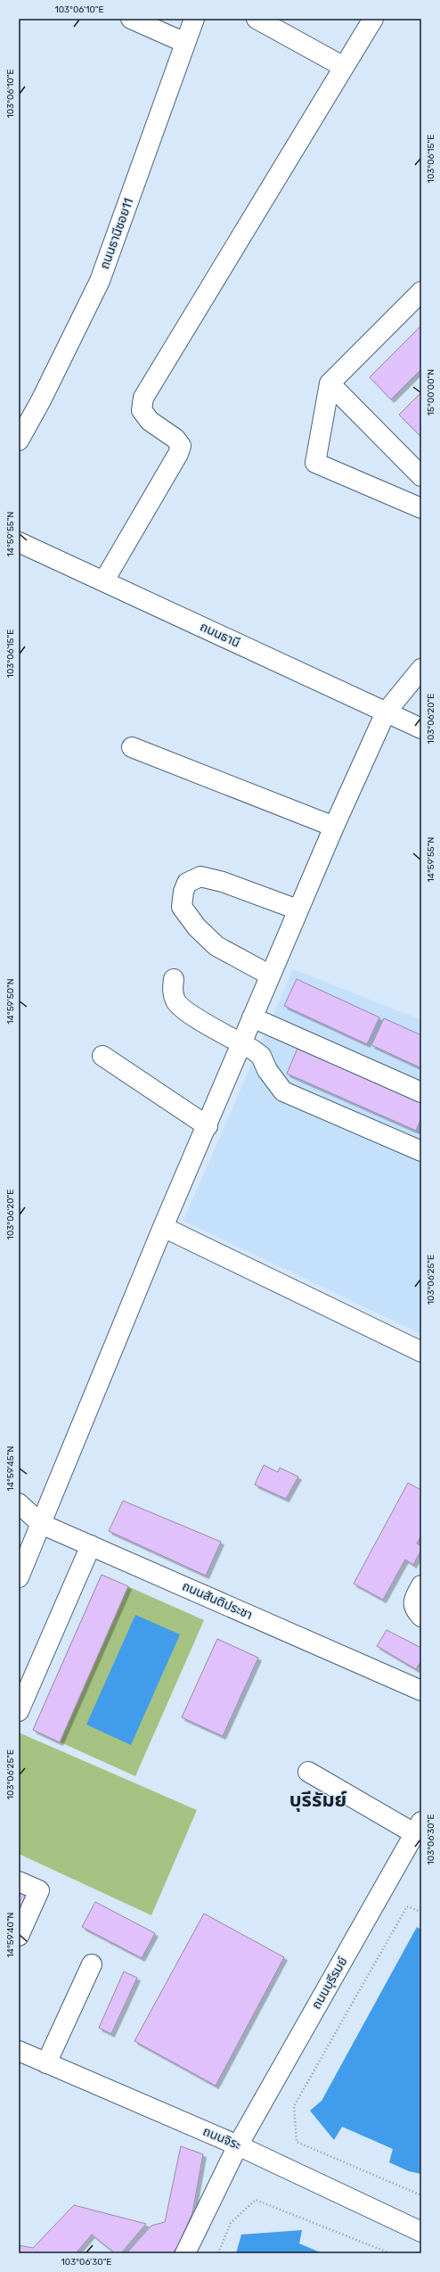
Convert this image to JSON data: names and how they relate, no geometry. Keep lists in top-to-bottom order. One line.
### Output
{"streets":{"street":["ถนนธานีซอย11","ถนนธานี","ถนนสันติประชา","ถนนบุรีรมย์","ถนนจิระ"]},"crossings":[["ถนนบุรีรมย์","ถนนจิระ"]],"districts":["บุรีรัมย์"],"coordinates":["103°06'10\"E","103°06'15\"E","15°00'00\"N","14°59'55\"N","103°06'20\"E","14°59'50\"N","103°06'25\"E","14°59'45\"N","103°06'30\"E","14°59'40\"N"]}
